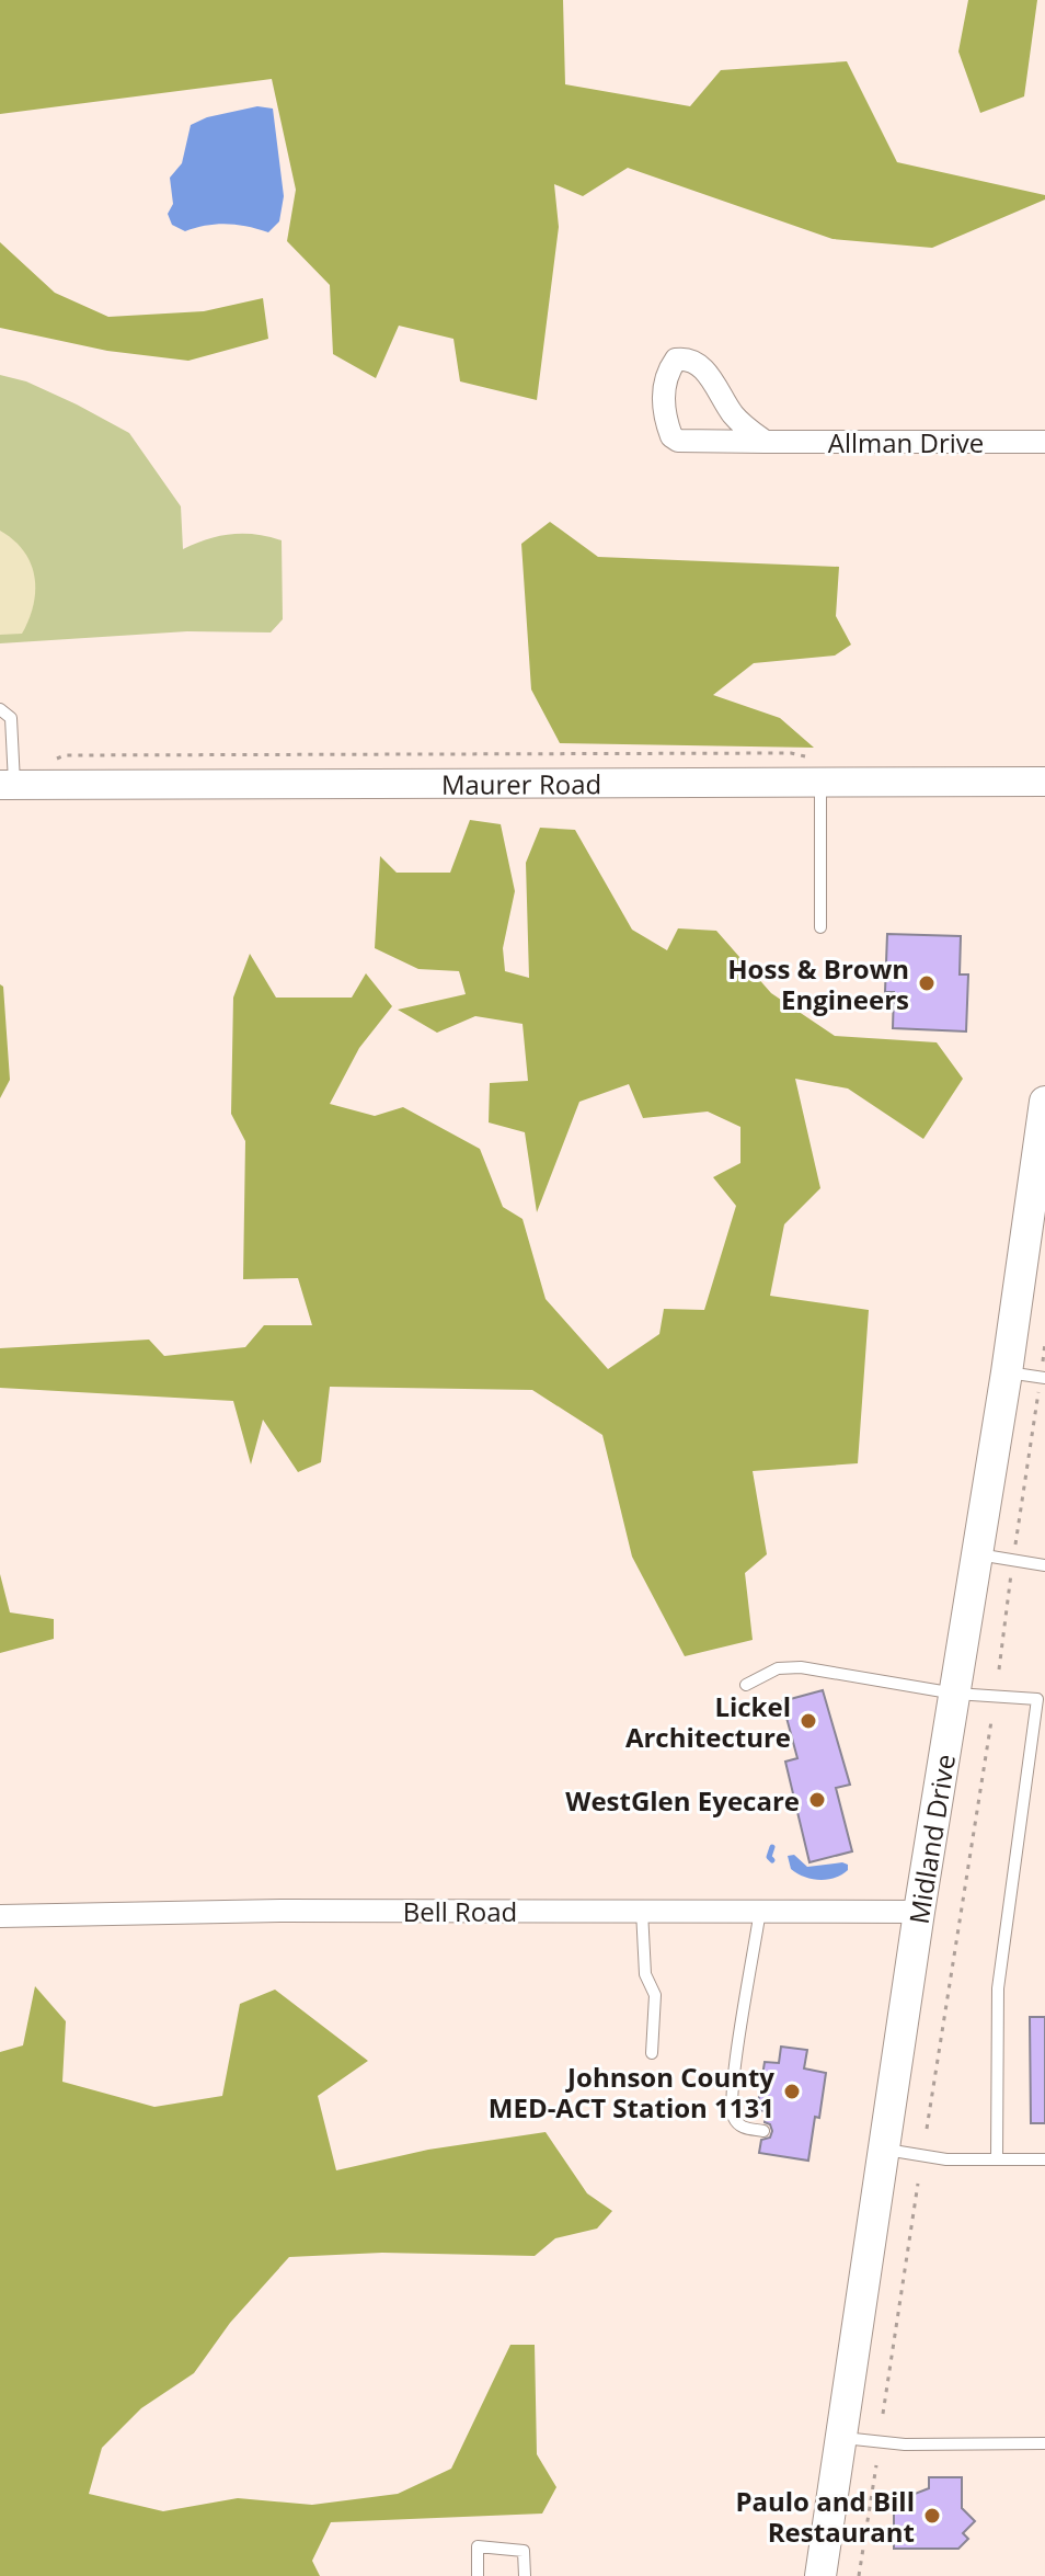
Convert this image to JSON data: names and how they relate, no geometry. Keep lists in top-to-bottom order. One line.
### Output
{"streets":{"main road":["Midland Drive"],"street":["Allman Drive","Maurer Road","Bell Road"]},"crossings":[["Midland Drive","Bell Road"]],"places":["Hoss & Brown Engineers","Lickel Architecture","WestGlen Eyecare","Johnson County MED-ACT Station 1131","Paulo and Bill Restaurant"]}
